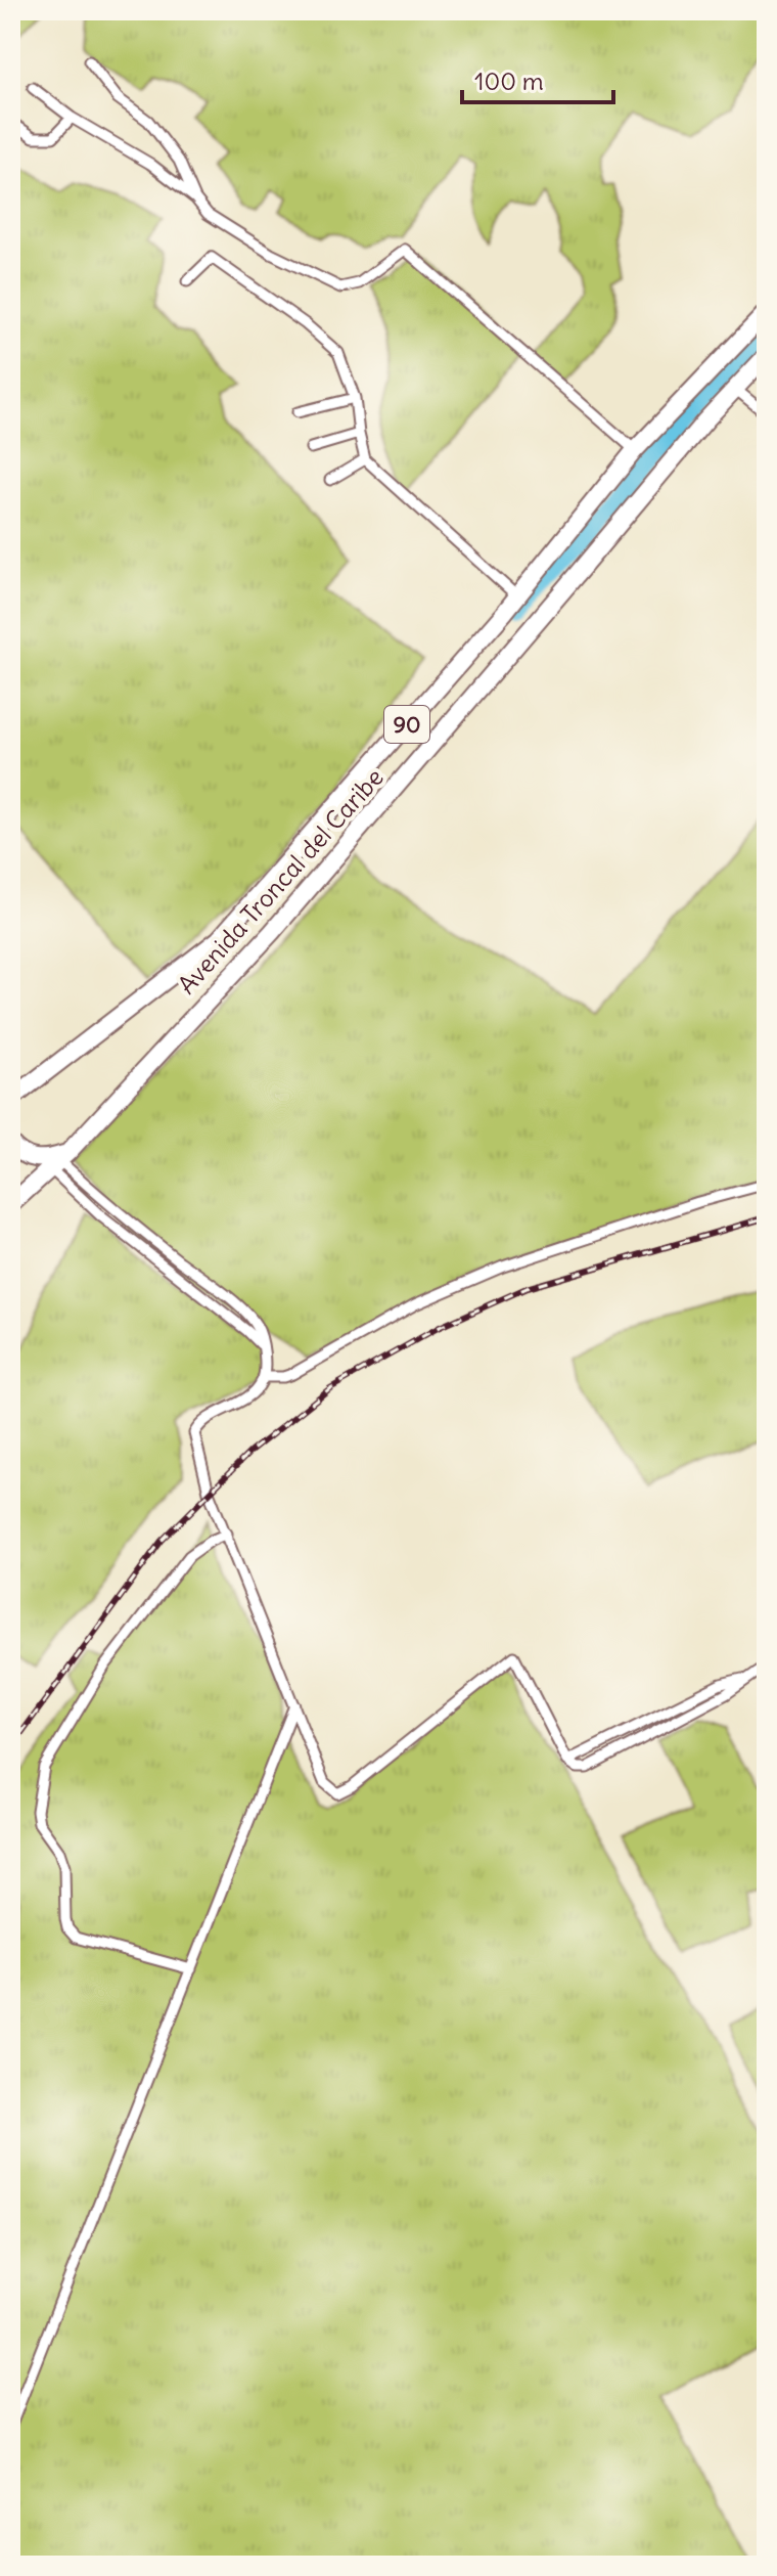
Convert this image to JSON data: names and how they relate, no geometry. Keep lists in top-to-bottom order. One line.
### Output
{"streets":{"highway":["90","Avenida Troncal del Caribe"]},"scale_bar":"100 m"}
